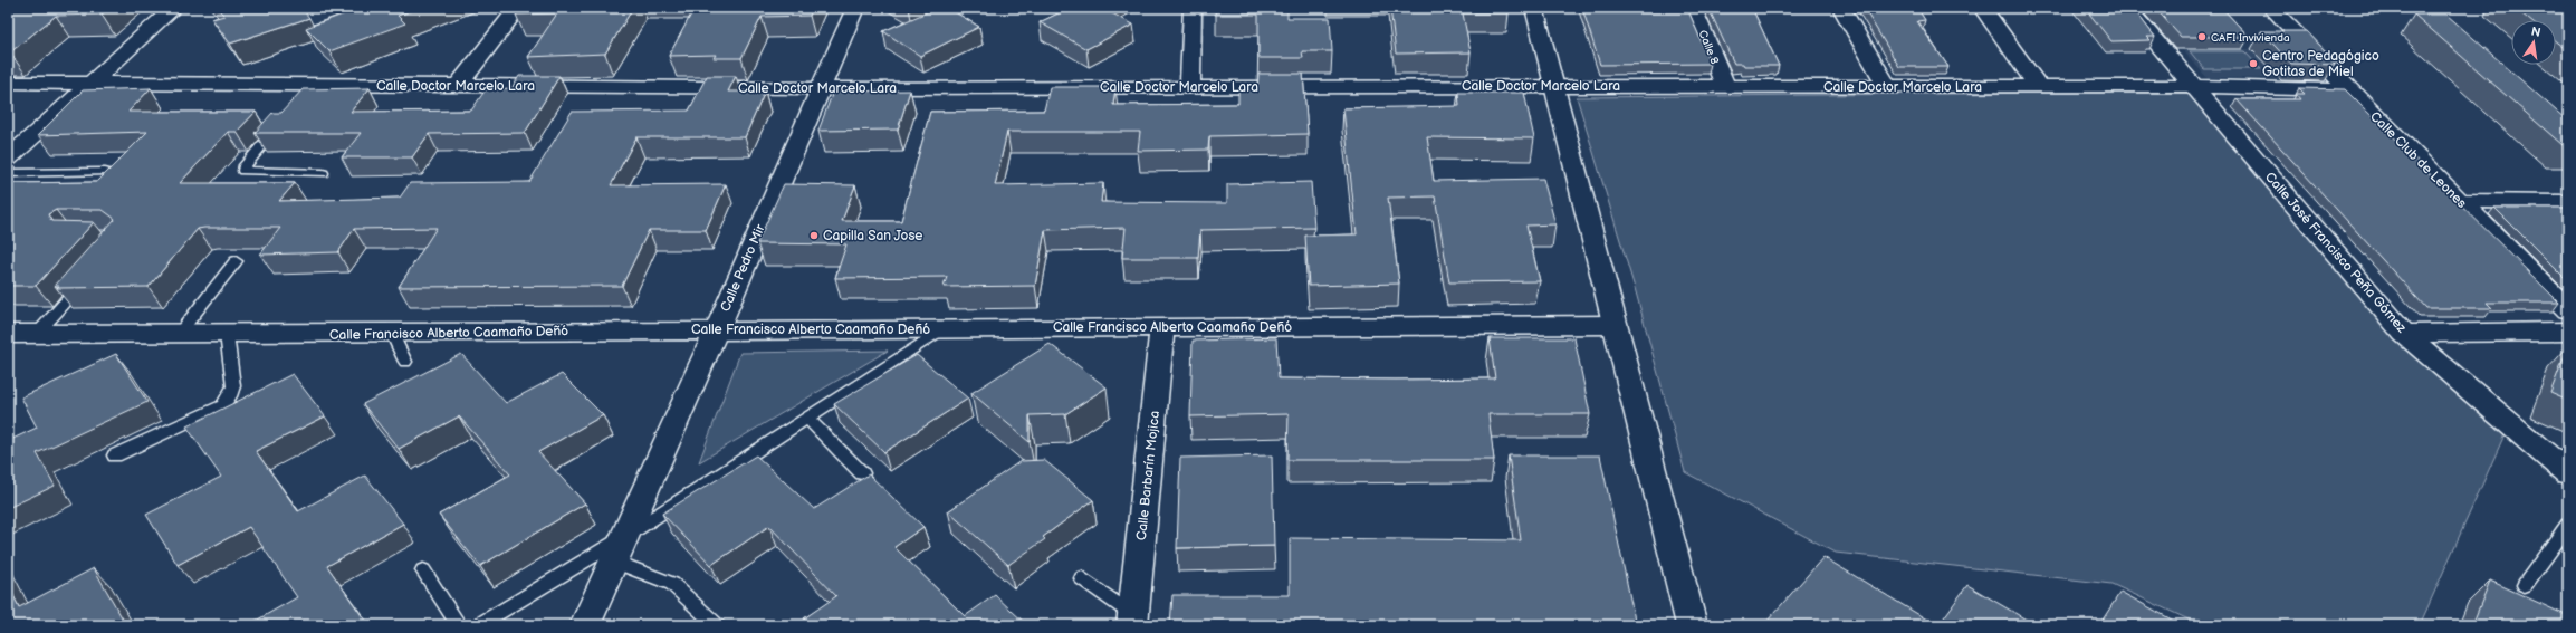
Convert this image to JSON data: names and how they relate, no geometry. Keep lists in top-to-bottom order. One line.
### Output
{"streets":{"street":["Calle 8","Calle Doctor Marcelo Lara","Calle Club de Leones","Calle José Francisco Peña Gómez","Calle Pedro Mir","Calle Francisco Alberto Caamaño Deñó","Calle Barbarín Mojica"]},"crossings":[["Calle 8","Calle Doctor Marcelo Lara"],["Calle Doctor Marcelo Lara","Calle Club de Leones"],["Calle Doctor Marcelo Lara","Calle José Francisco Peña Gómez"],["Calle Doctor Marcelo Lara","Calle Pedro Mir"],["Calle Pedro Mir","Calle Francisco Alberto Caamaño Deñó"],["Calle Francisco Alberto Caamaño Deñó","Calle Barbarín Mojica"]],"places":["CAFI Invivienda","Centro Pedagógico Gotitas de Miel","Capilla San Jose"],"north":"top"}
